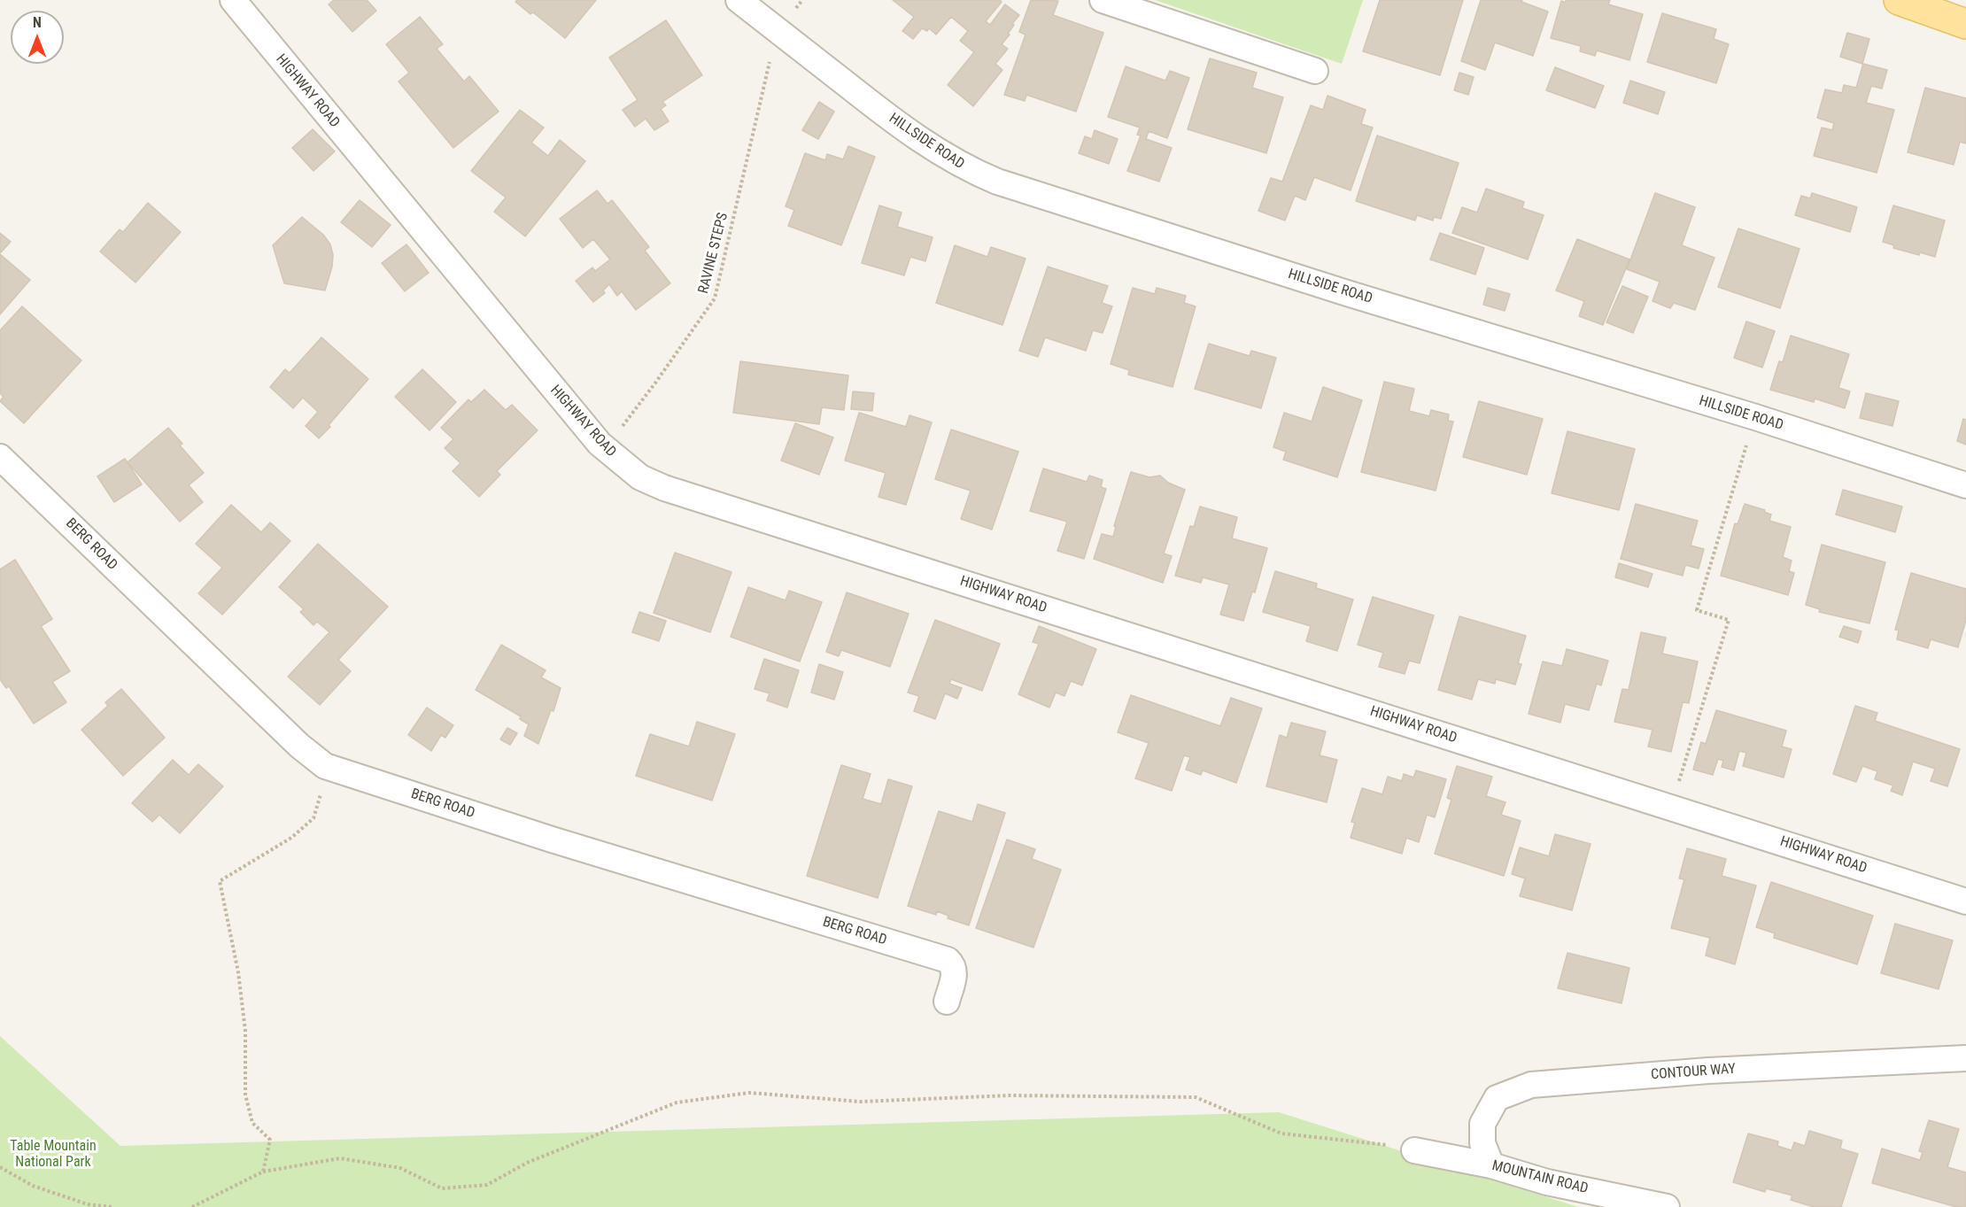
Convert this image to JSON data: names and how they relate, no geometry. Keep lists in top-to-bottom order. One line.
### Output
{"streets":{"street":["HIGHWAY ROAD","HILLSIDE ROAD","BERG ROAD","CONTOUR WAY","MOUNTAIN ROAD"],"path":["RAVINE STEPS"]},"crossings":[["CONTOUR WAY","MOUNTAIN ROAD"]],"parks":["Table Mountain National Park"],"north":"top"}
